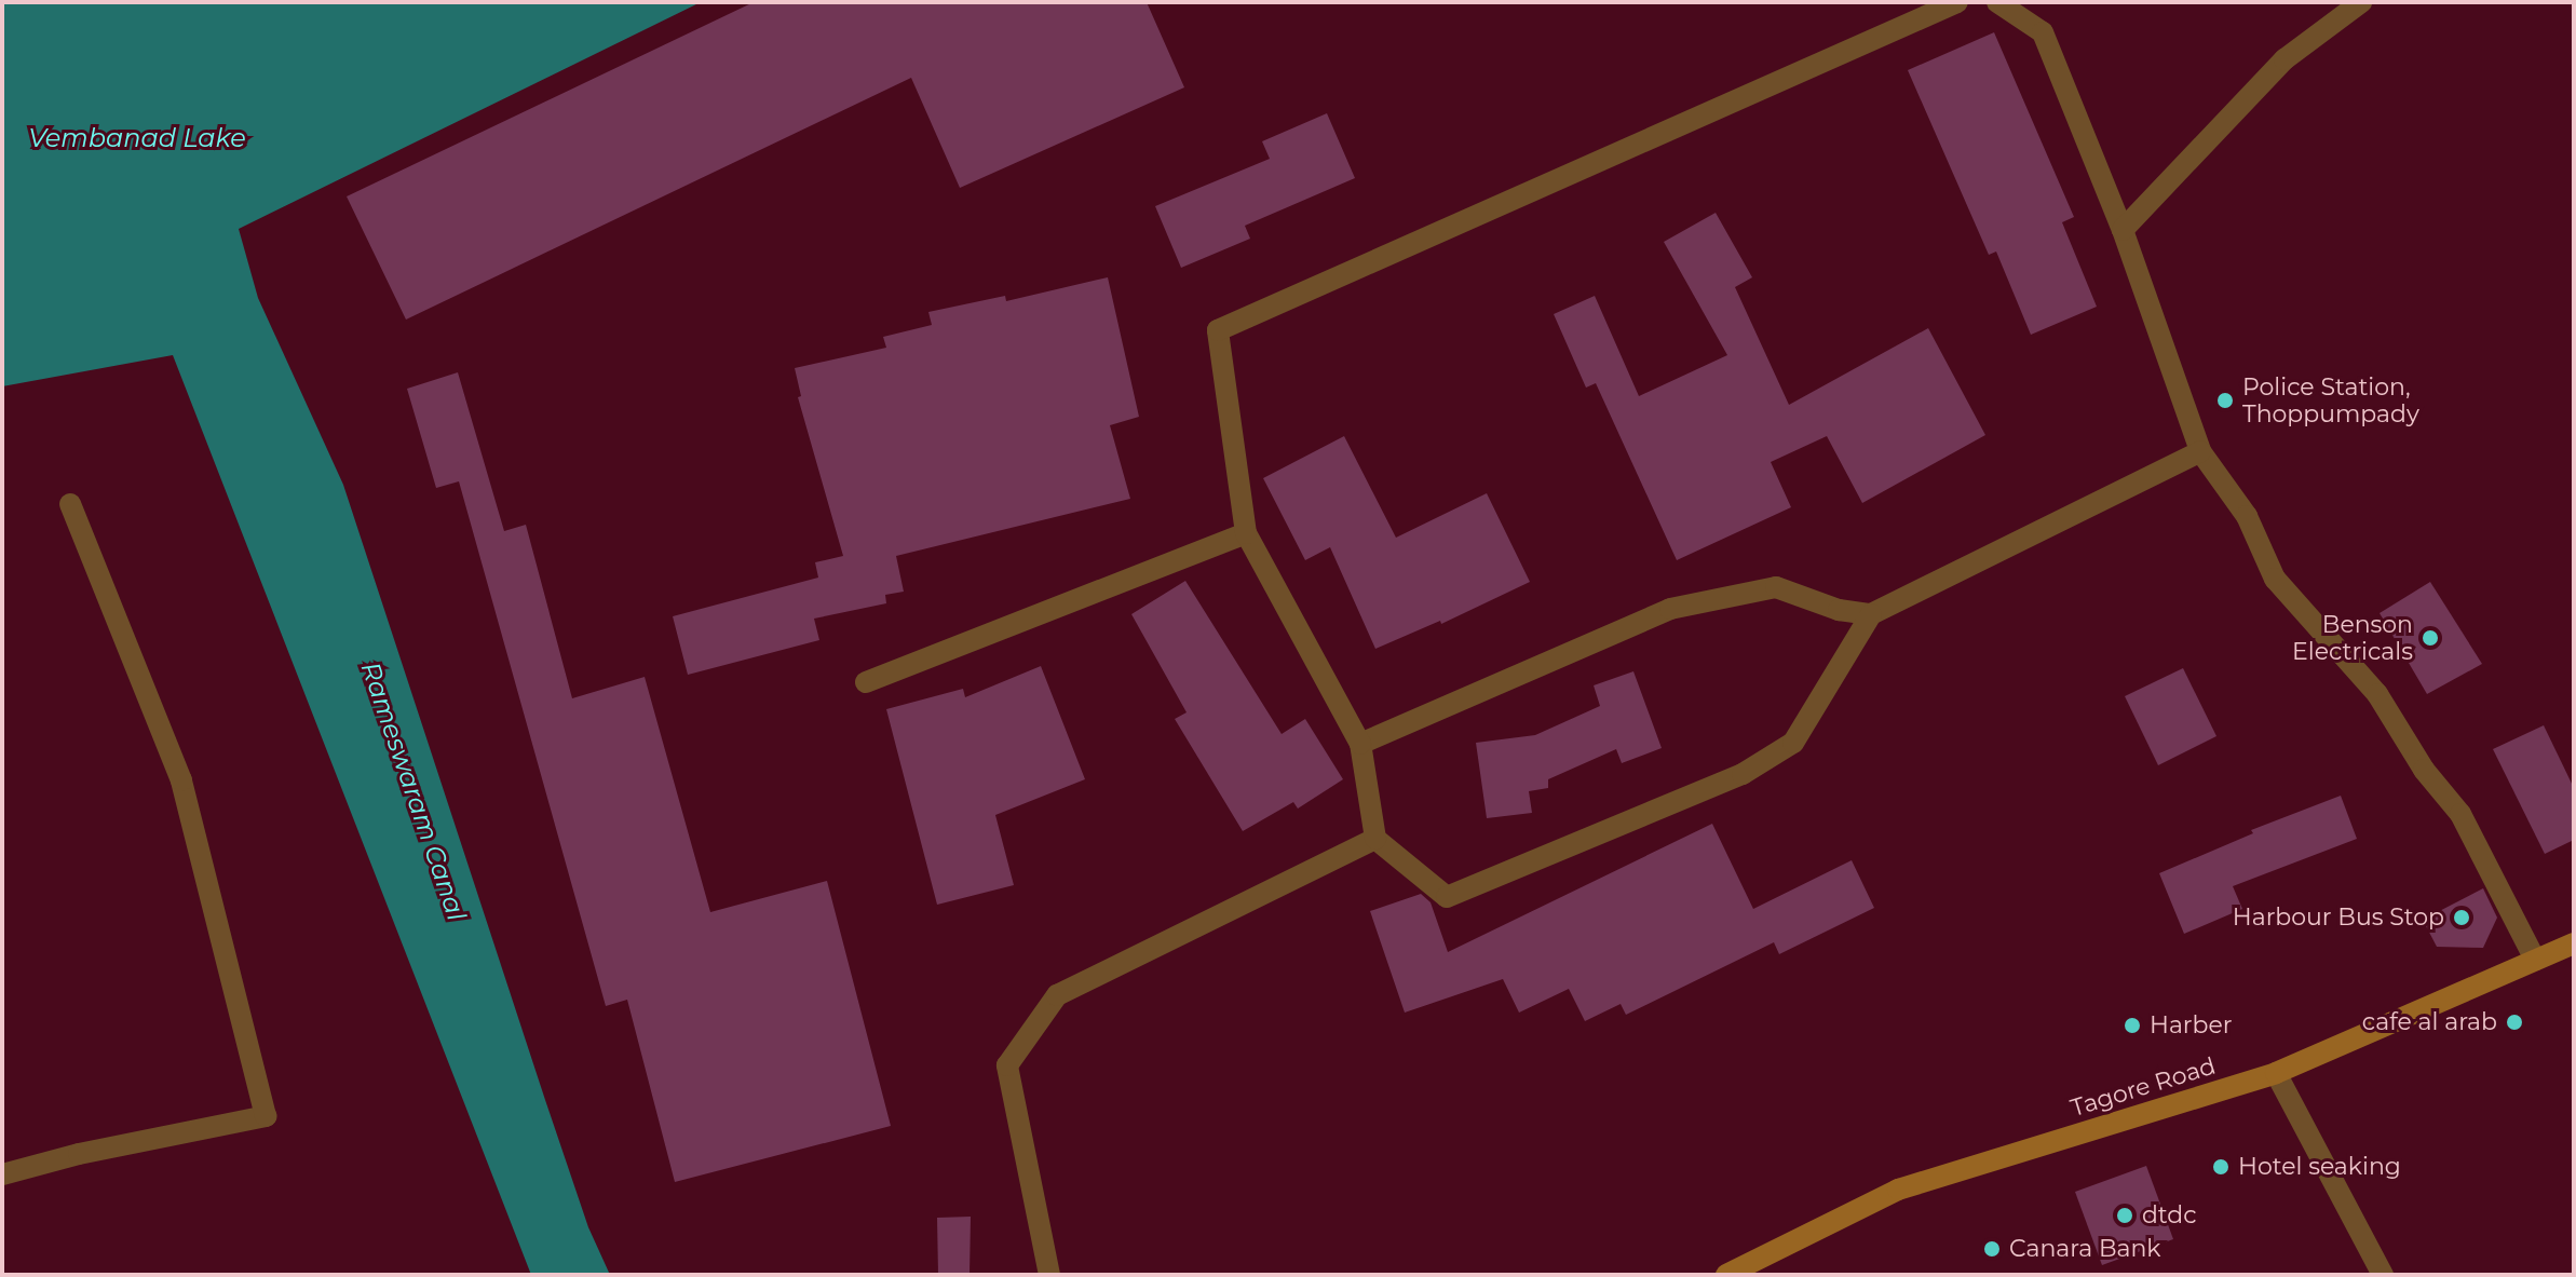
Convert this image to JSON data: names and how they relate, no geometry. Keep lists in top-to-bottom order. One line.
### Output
{"streets":{"main road":["Tagore Road"]},"water":["Vembanad Lake","Rameswaram Canal"],"places":["Police Station, Thoppumpady","Benson Electricals","Harbour Bus Stop","cafe al arab","Harber","Hotel seaking","dtdc","Canara Bank"]}
